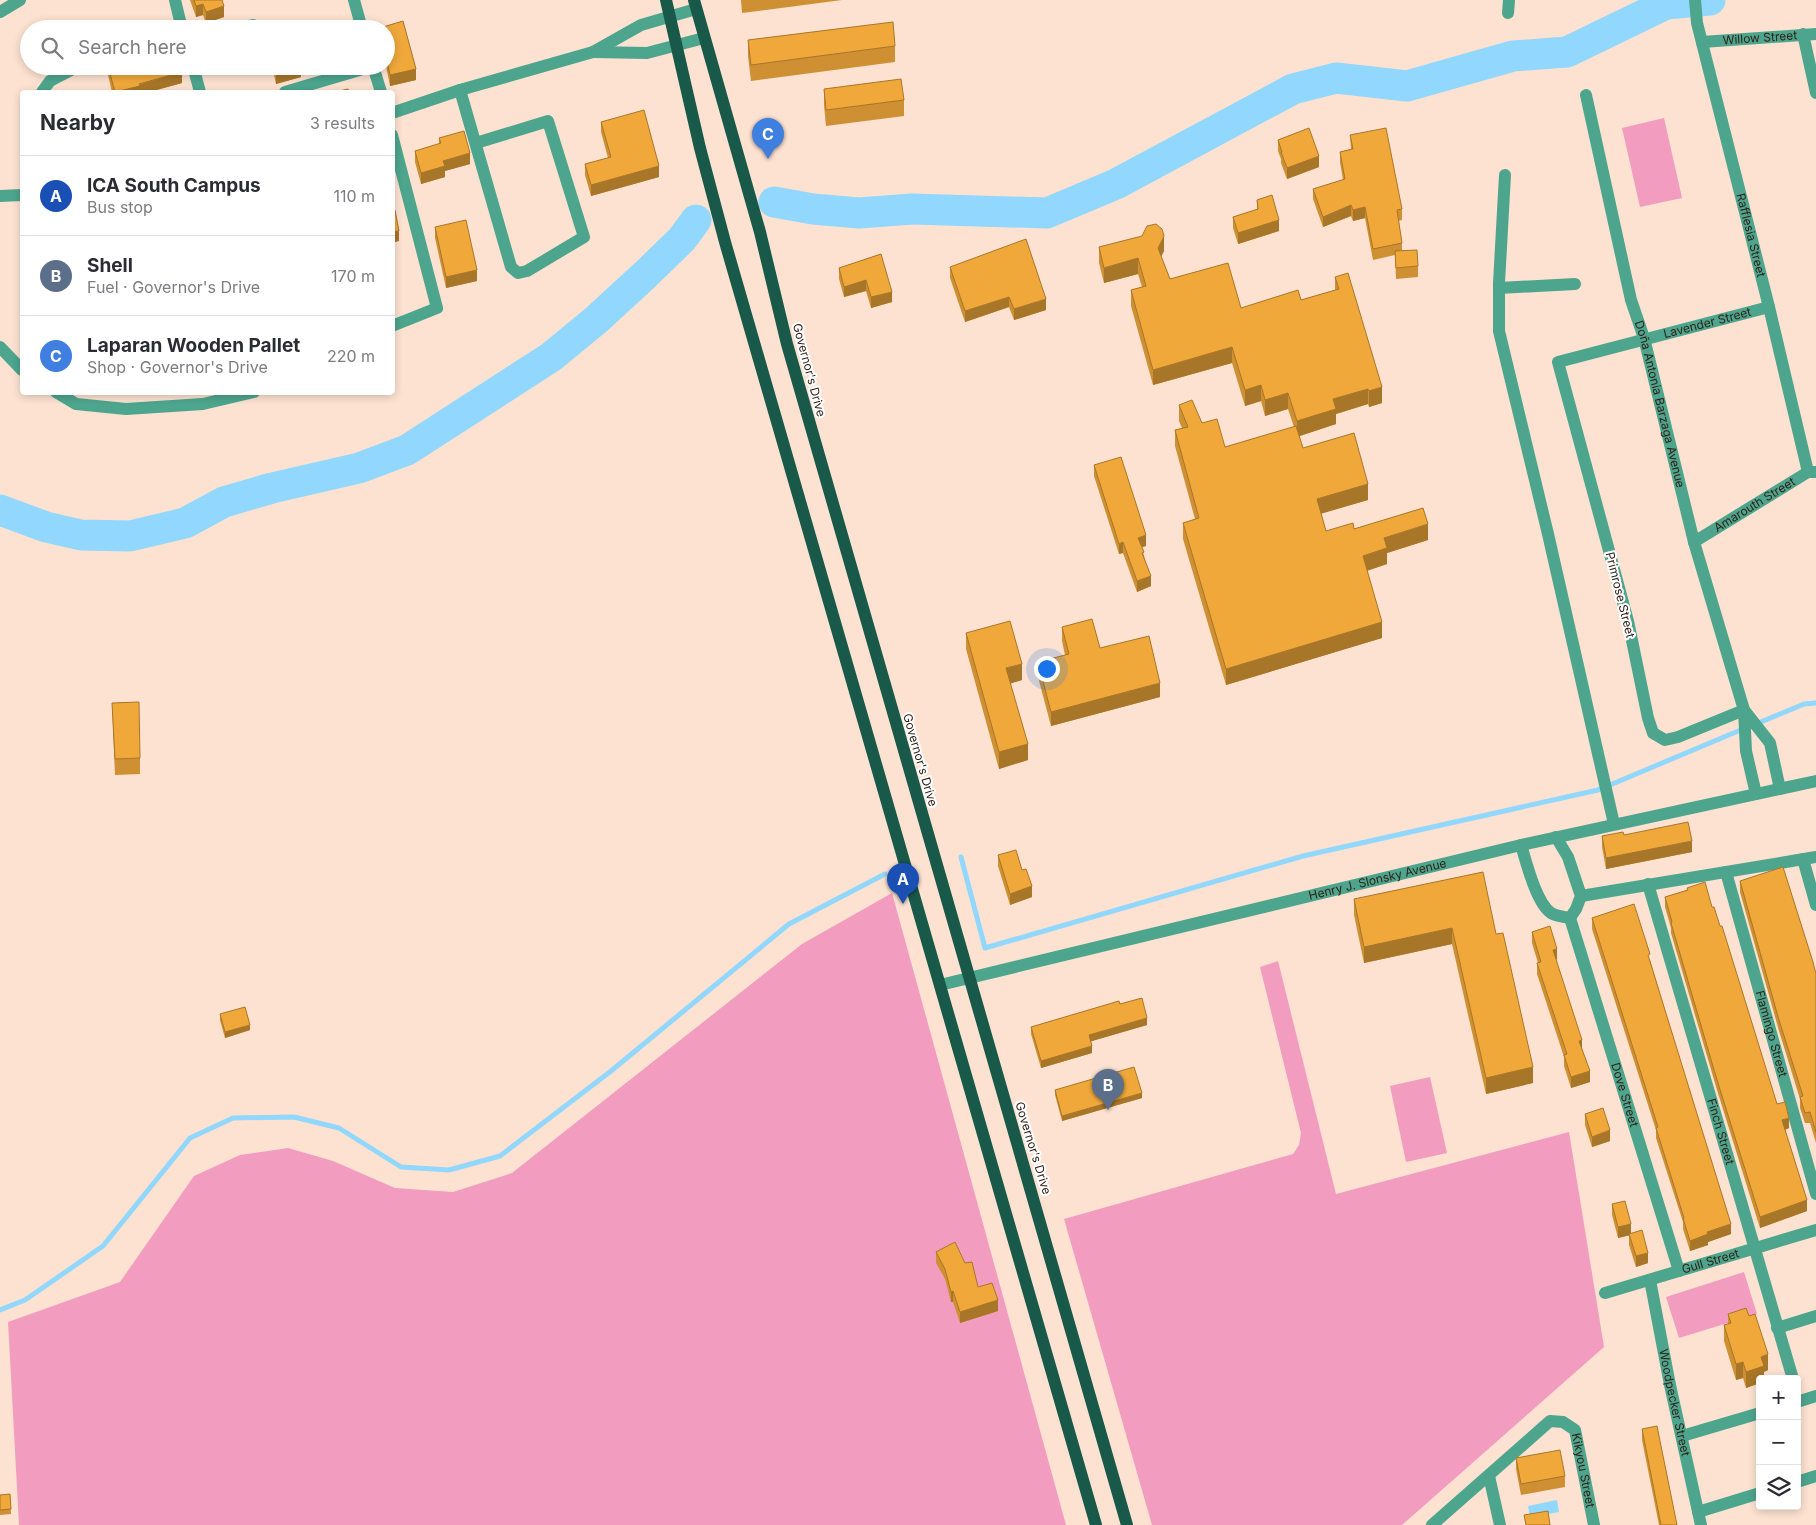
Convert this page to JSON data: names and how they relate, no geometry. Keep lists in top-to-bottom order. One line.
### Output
{"streets":{"main road":["Governor's Drive"],"street":["Willow Street","Rafflesia Street","Lavender Street","Doña Antonia Barzaga Avenue","Amarouth Street","Primrose Street","Henry J. Slonsky Avenue","Flamingo Street","Dove Street","Finch Street","Gull Street","Woodpecker Street","Kikyou Street"]},"crossings":[["Willow Street","Rafflesia Street"],["Rafflesia Street","Lavender Street"],["Rafflesia Street","Amarouth Street"],["Lavender Street","Doña Antonia Barzaga Avenue"],["Lavender Street","Primrose Street"],["Governor's Drive","Henry J. Slonsky Avenue"],["Doña Antonia Barzaga Avenue","Amarouth Street"],["Doña Antonia Barzaga Avenue","Primrose Street"],["Doña Antonia Barzaga Avenue","Henry J. Slonsky Avenue"],["Dove Street","Gull Street"],["Finch Street","Gull Street"],["Gull Street","Woodpecker Street"]],"page":{"search":"Search here","heading":["Nearby","3 results"],"pins":["C","A","B"],"list":[{"mark":"A","name":"ICA South Campus","note":"Bus stop","value":"110 m"},{"mark":"B","name":"Shell","note":"Fuel · Governor's Drive","value":"170 m"},{"mark":"C","name":"Laparan Wooden Pallet","note":"Shop · Governor's Drive","value":"220 m"}],"map_buttons":["+","−"]}}
